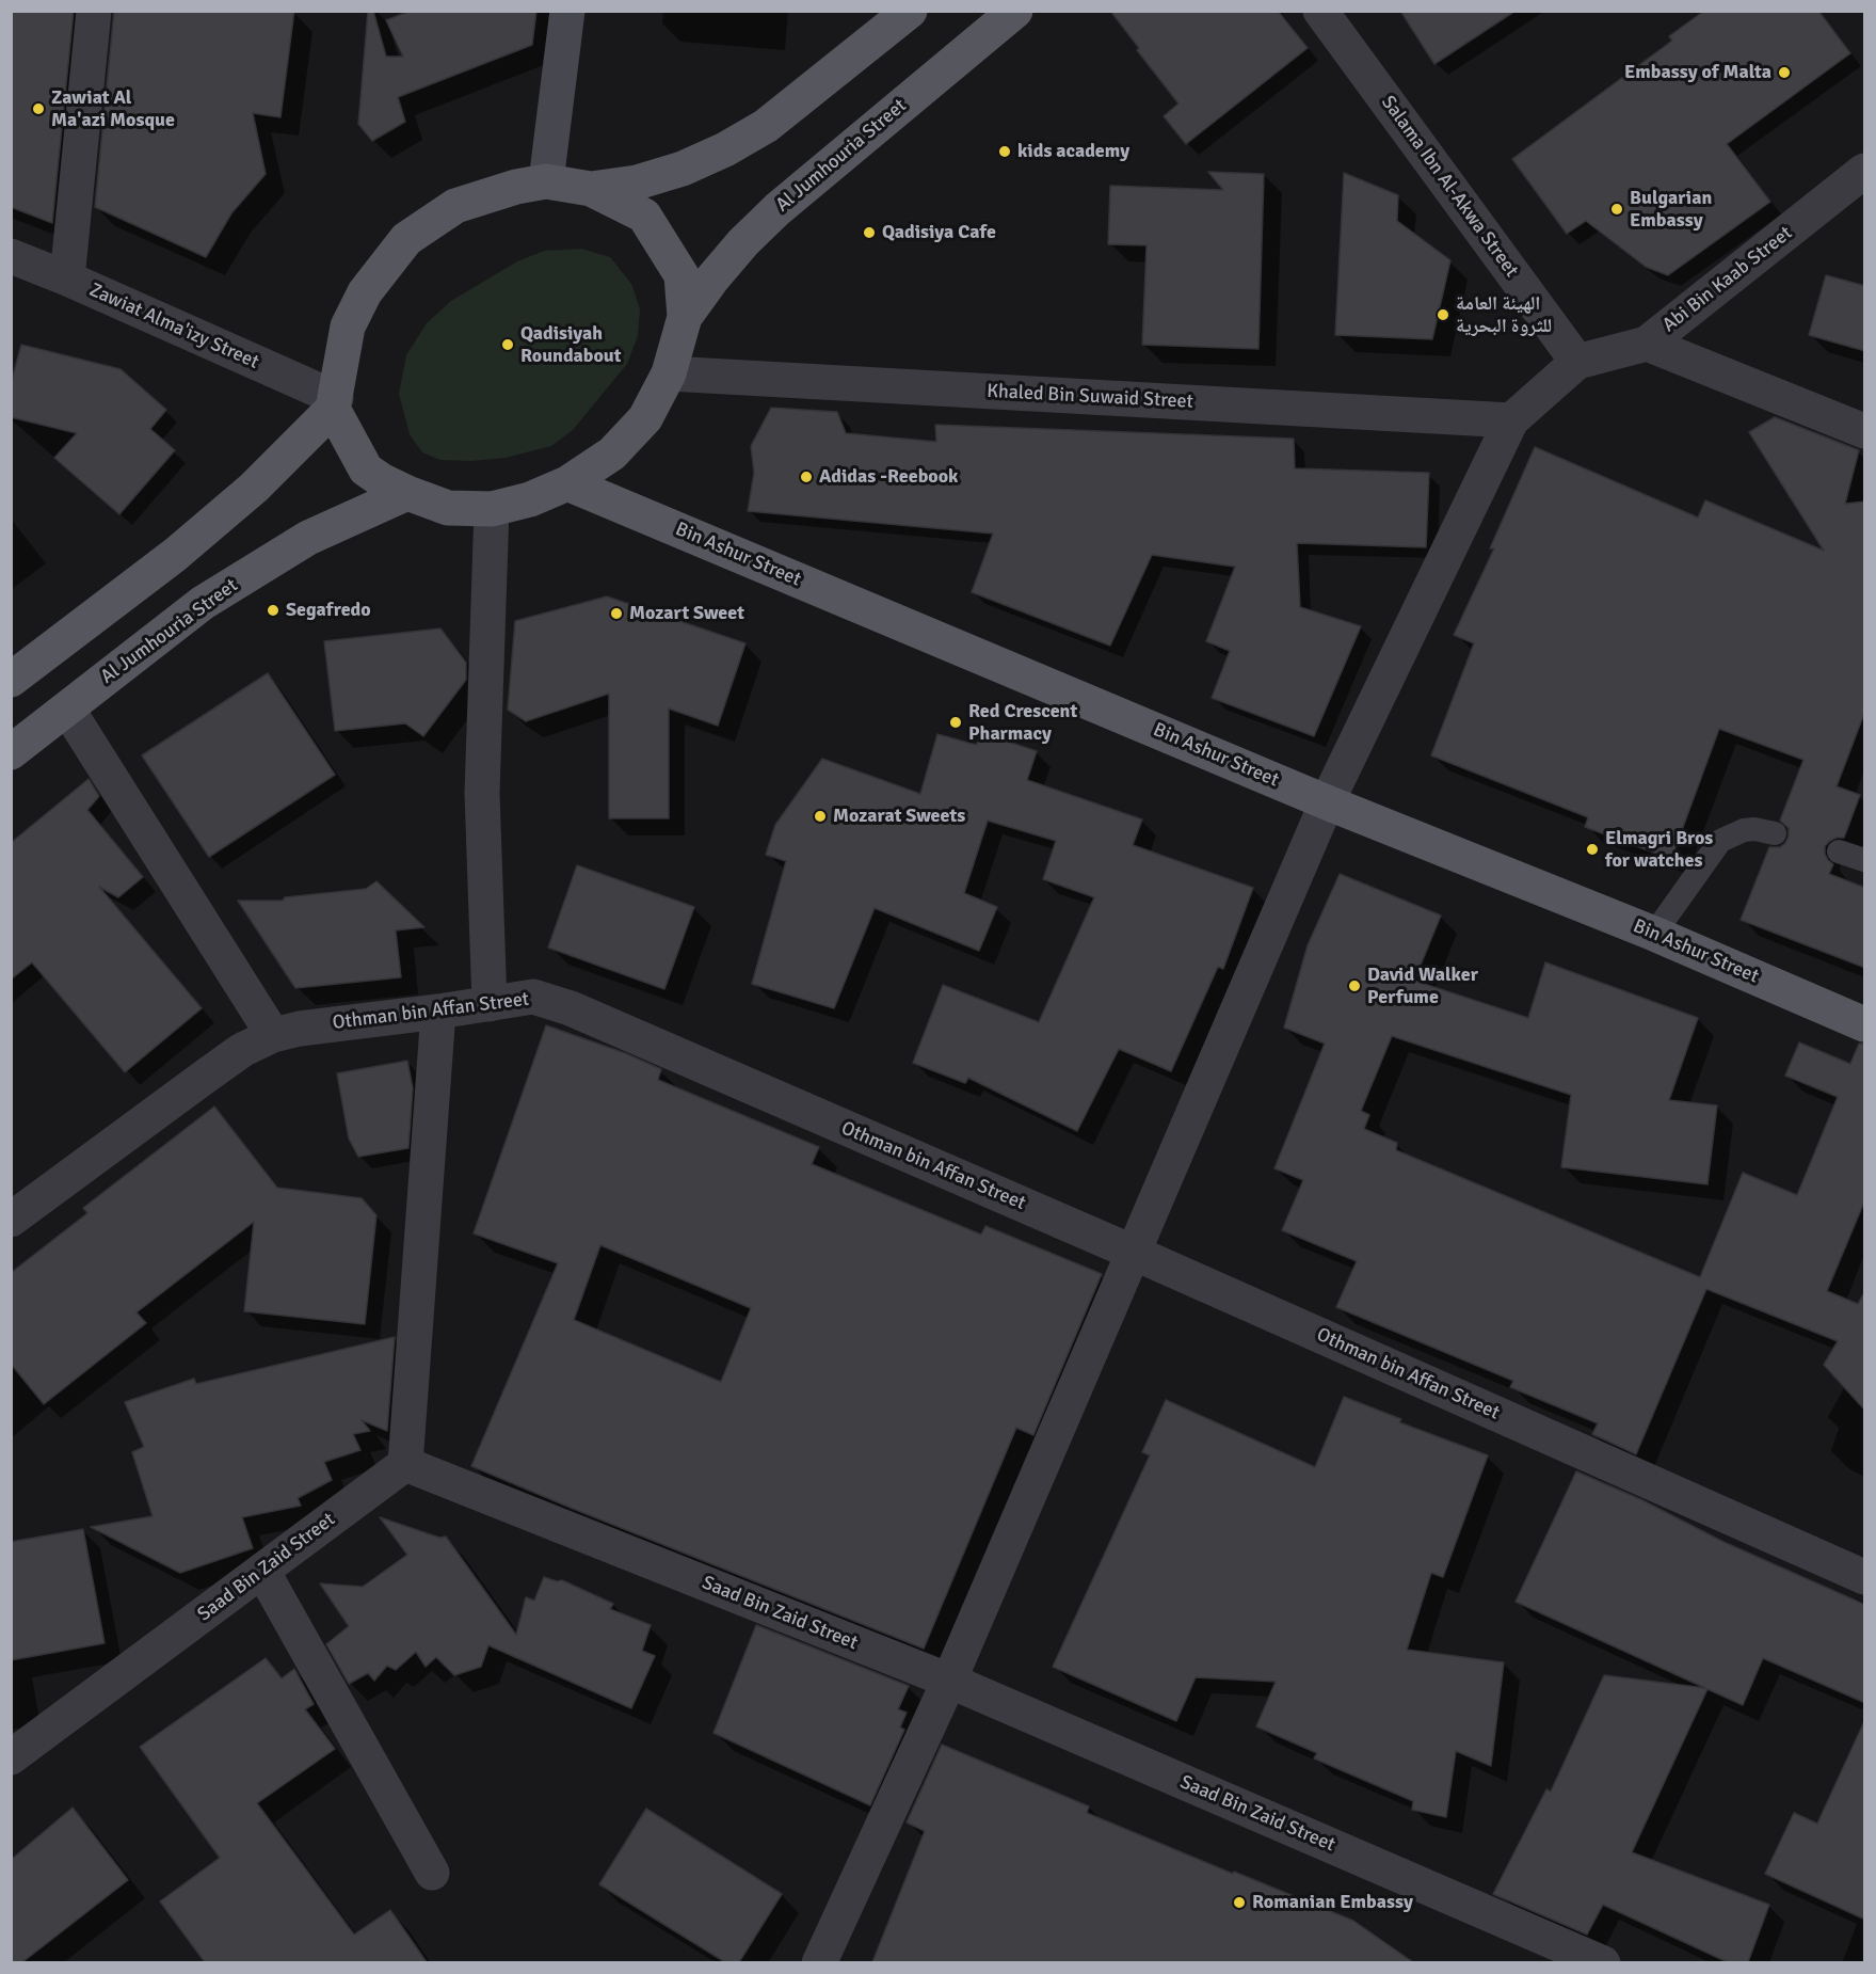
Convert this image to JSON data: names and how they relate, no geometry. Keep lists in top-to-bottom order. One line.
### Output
{"streets":{"main road":["Al Jumhouria Street","Bin Ashur Street"],"street":["Salama Ibn Al-Akwa Street","Abi Bin Kaab Street","Zawiat Alma'izy Street","Khaled Bin Suwaid Street","Othman bin Affan Street","Saad Bin Zaid Street"]},"crossings":[["Salama Ibn Al-Akwa Street","Abi Bin Kaab Street"]],"places":["Embassy of Malta","Zawiat Al Ma'azi Mosque","kids academy","Bulgarian Embassy","Qadisiya Cafe","الهيئة العامة للثروة البحرية","Qadisiyah Roundabout","Adidas -Reebook","Segafredo","Mozart Sweet","Red Crescent Pharmacy","Mozarat Sweets","Elmagri Bros for watches","David Walker Perfume","Romanian Embassy"]}
